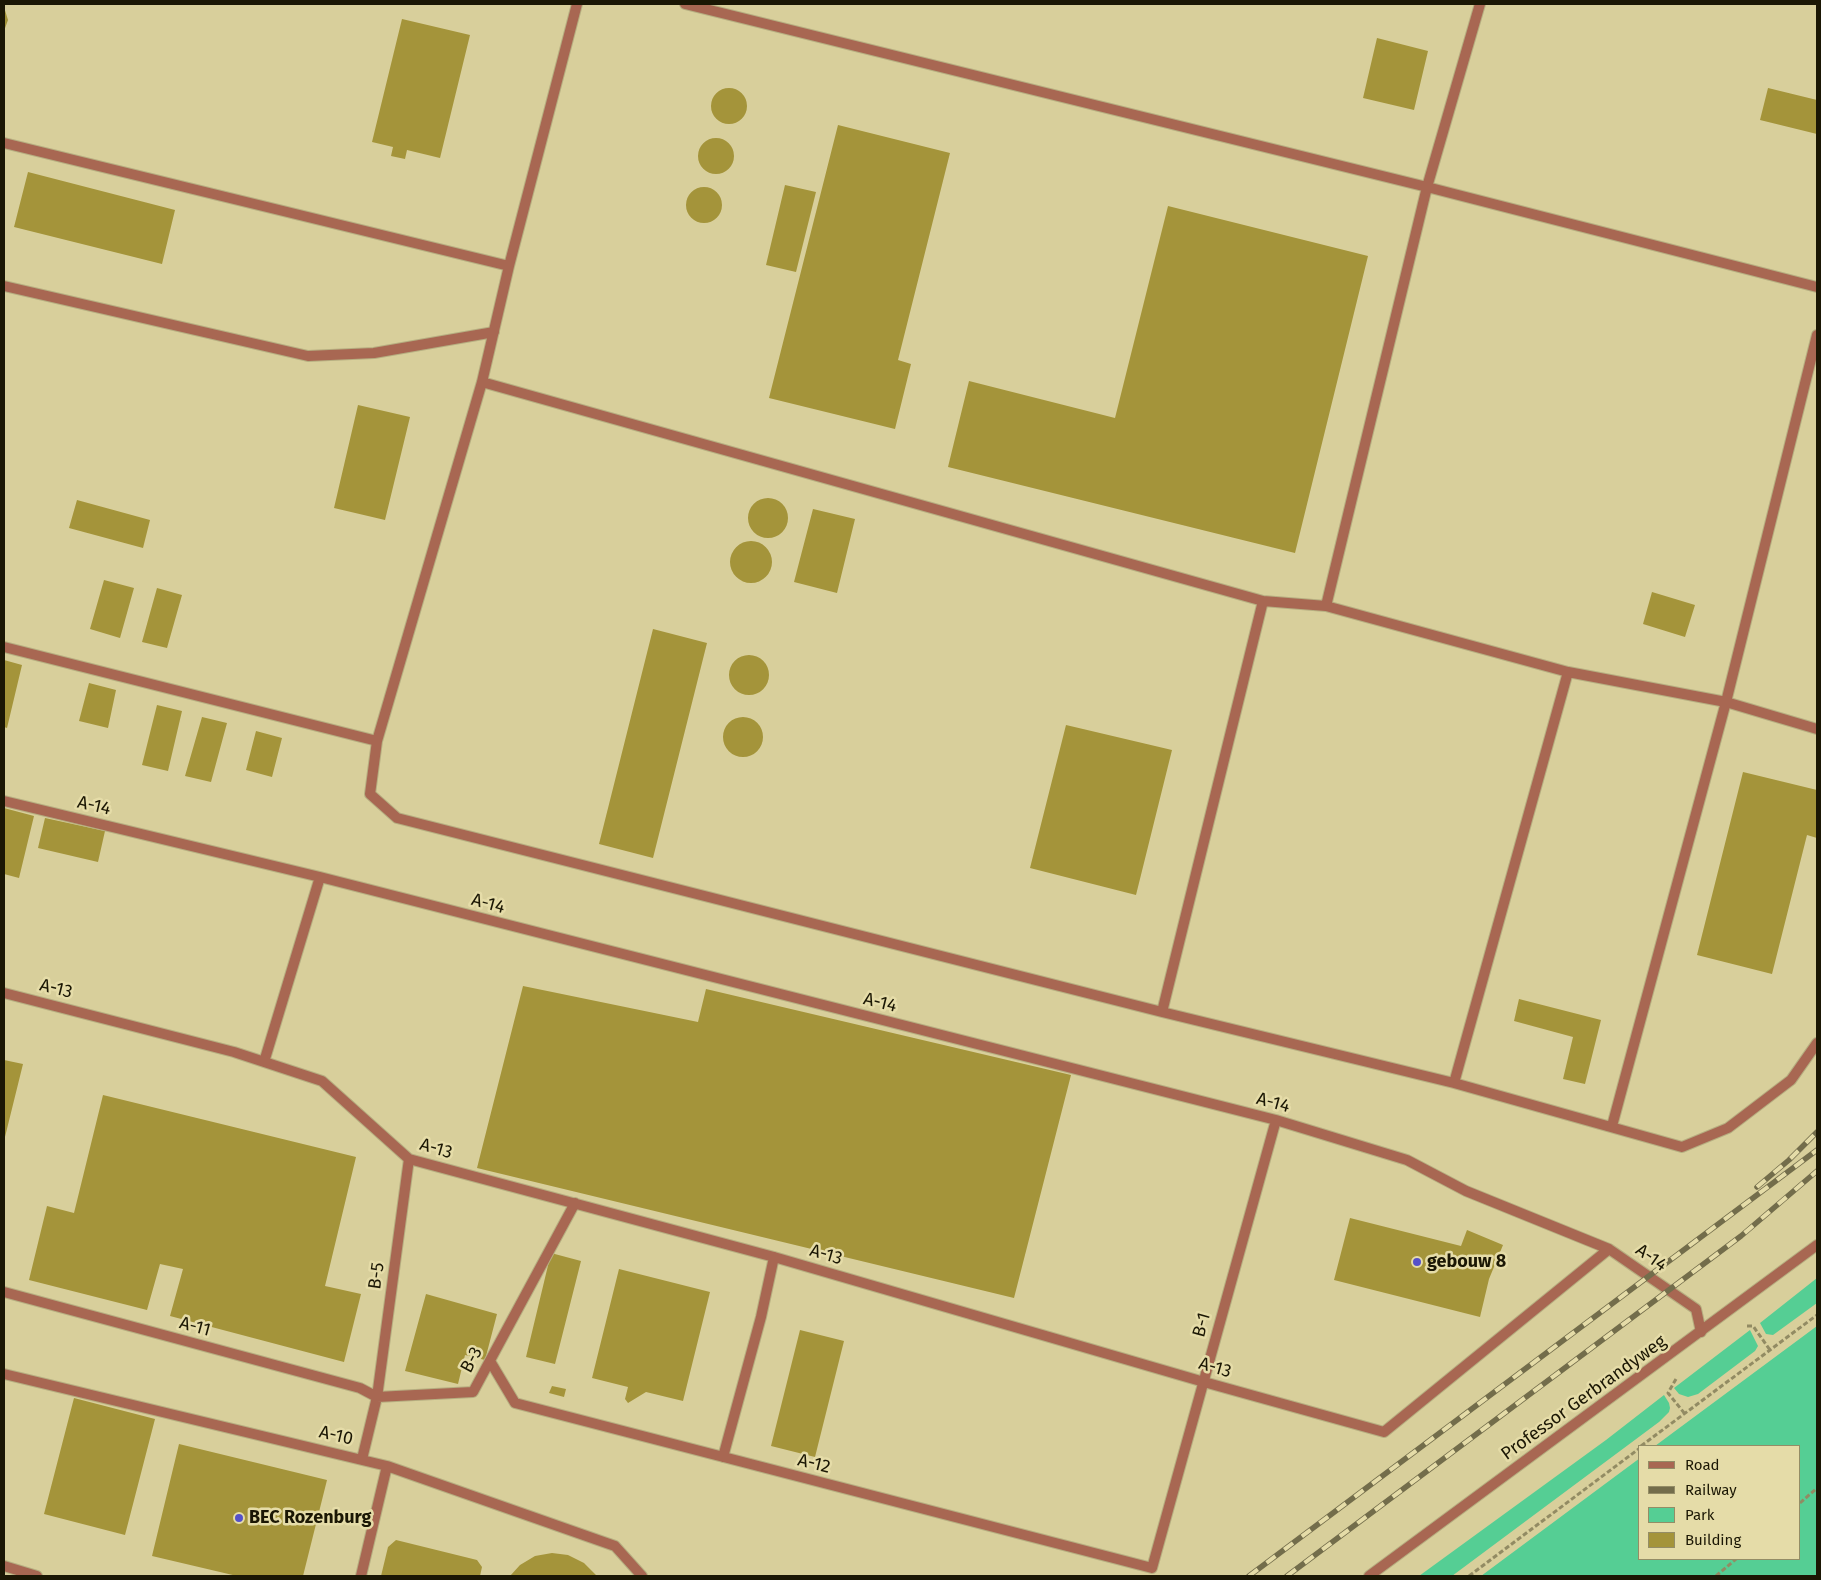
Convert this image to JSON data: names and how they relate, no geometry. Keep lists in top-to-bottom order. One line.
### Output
{"streets":{"street":["A-14","A-13","B-5","B-1","A-11","B-3","Professor Gerbrandyweg","A-10","A-12"]},"crossings":[["A-14","A-13"],["A-14","B-1"],["A-14","Professor Gerbrandyweg"],["A-13","B-5"],["A-13","B-1"],["A-13","B-3"],["B-5","A-11"],["B-5","B-3"],["B-1","A-12"],["A-11","B-3"],["B-3","A-12"]],"places":["gebouw 8","BEC Rozenburg"],"legend":["Road","Railway","Park","Building"]}
